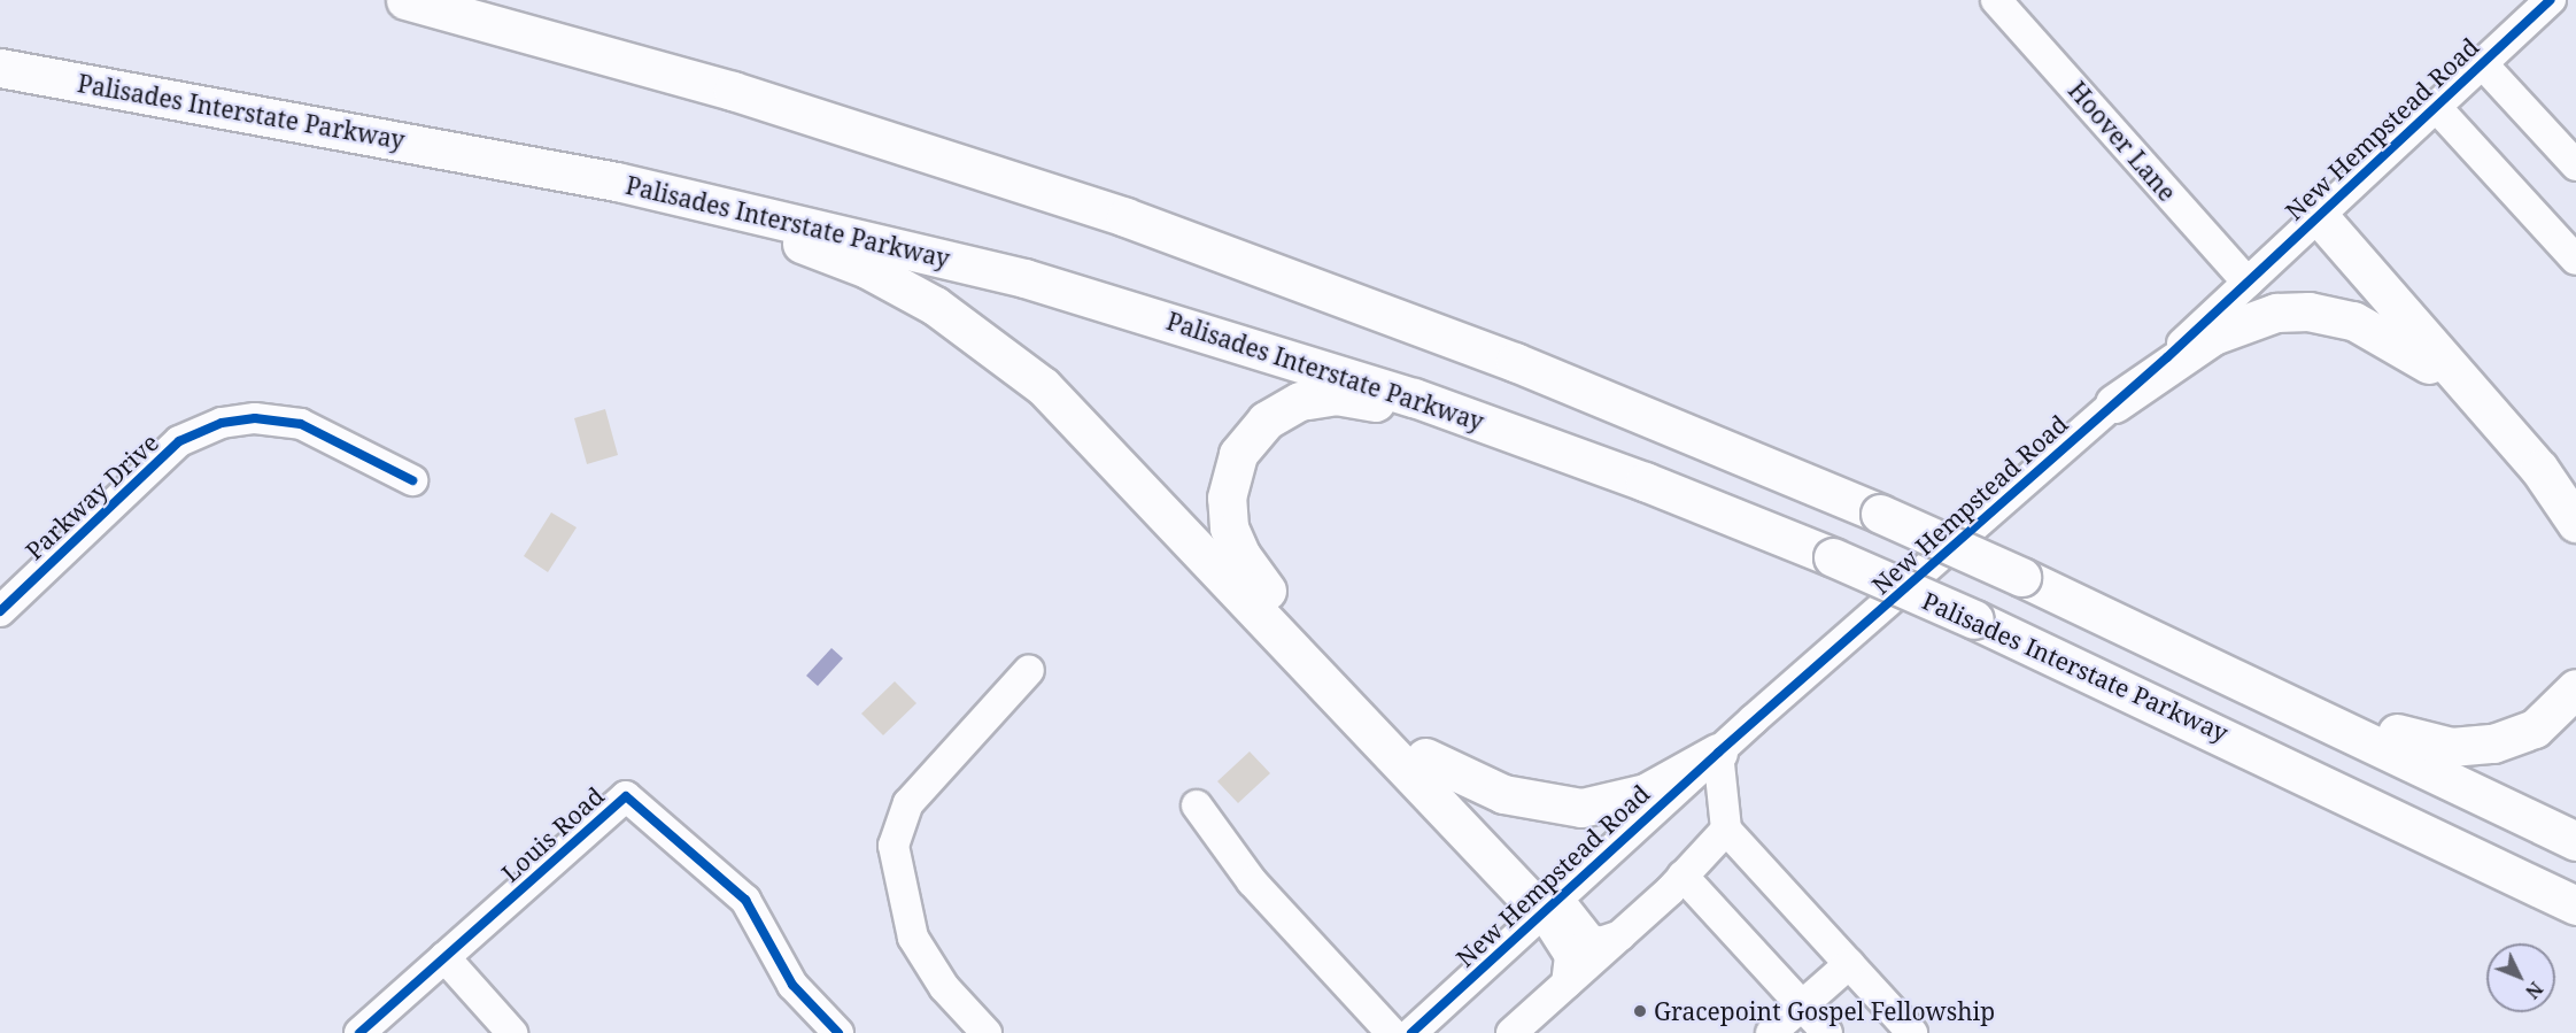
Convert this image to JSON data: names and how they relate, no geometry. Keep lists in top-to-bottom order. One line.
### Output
{"streets":{"highway":["Palisades Interstate Parkway"],"street":["New Hempstead Road","Hoover Lane","Parkway Drive","Louis Road"]},"crossings":[["New Hempstead Road","Hoover Lane"]],"places":["Gracepoint Gospel Fellowship"],"north":"bottom right"}
